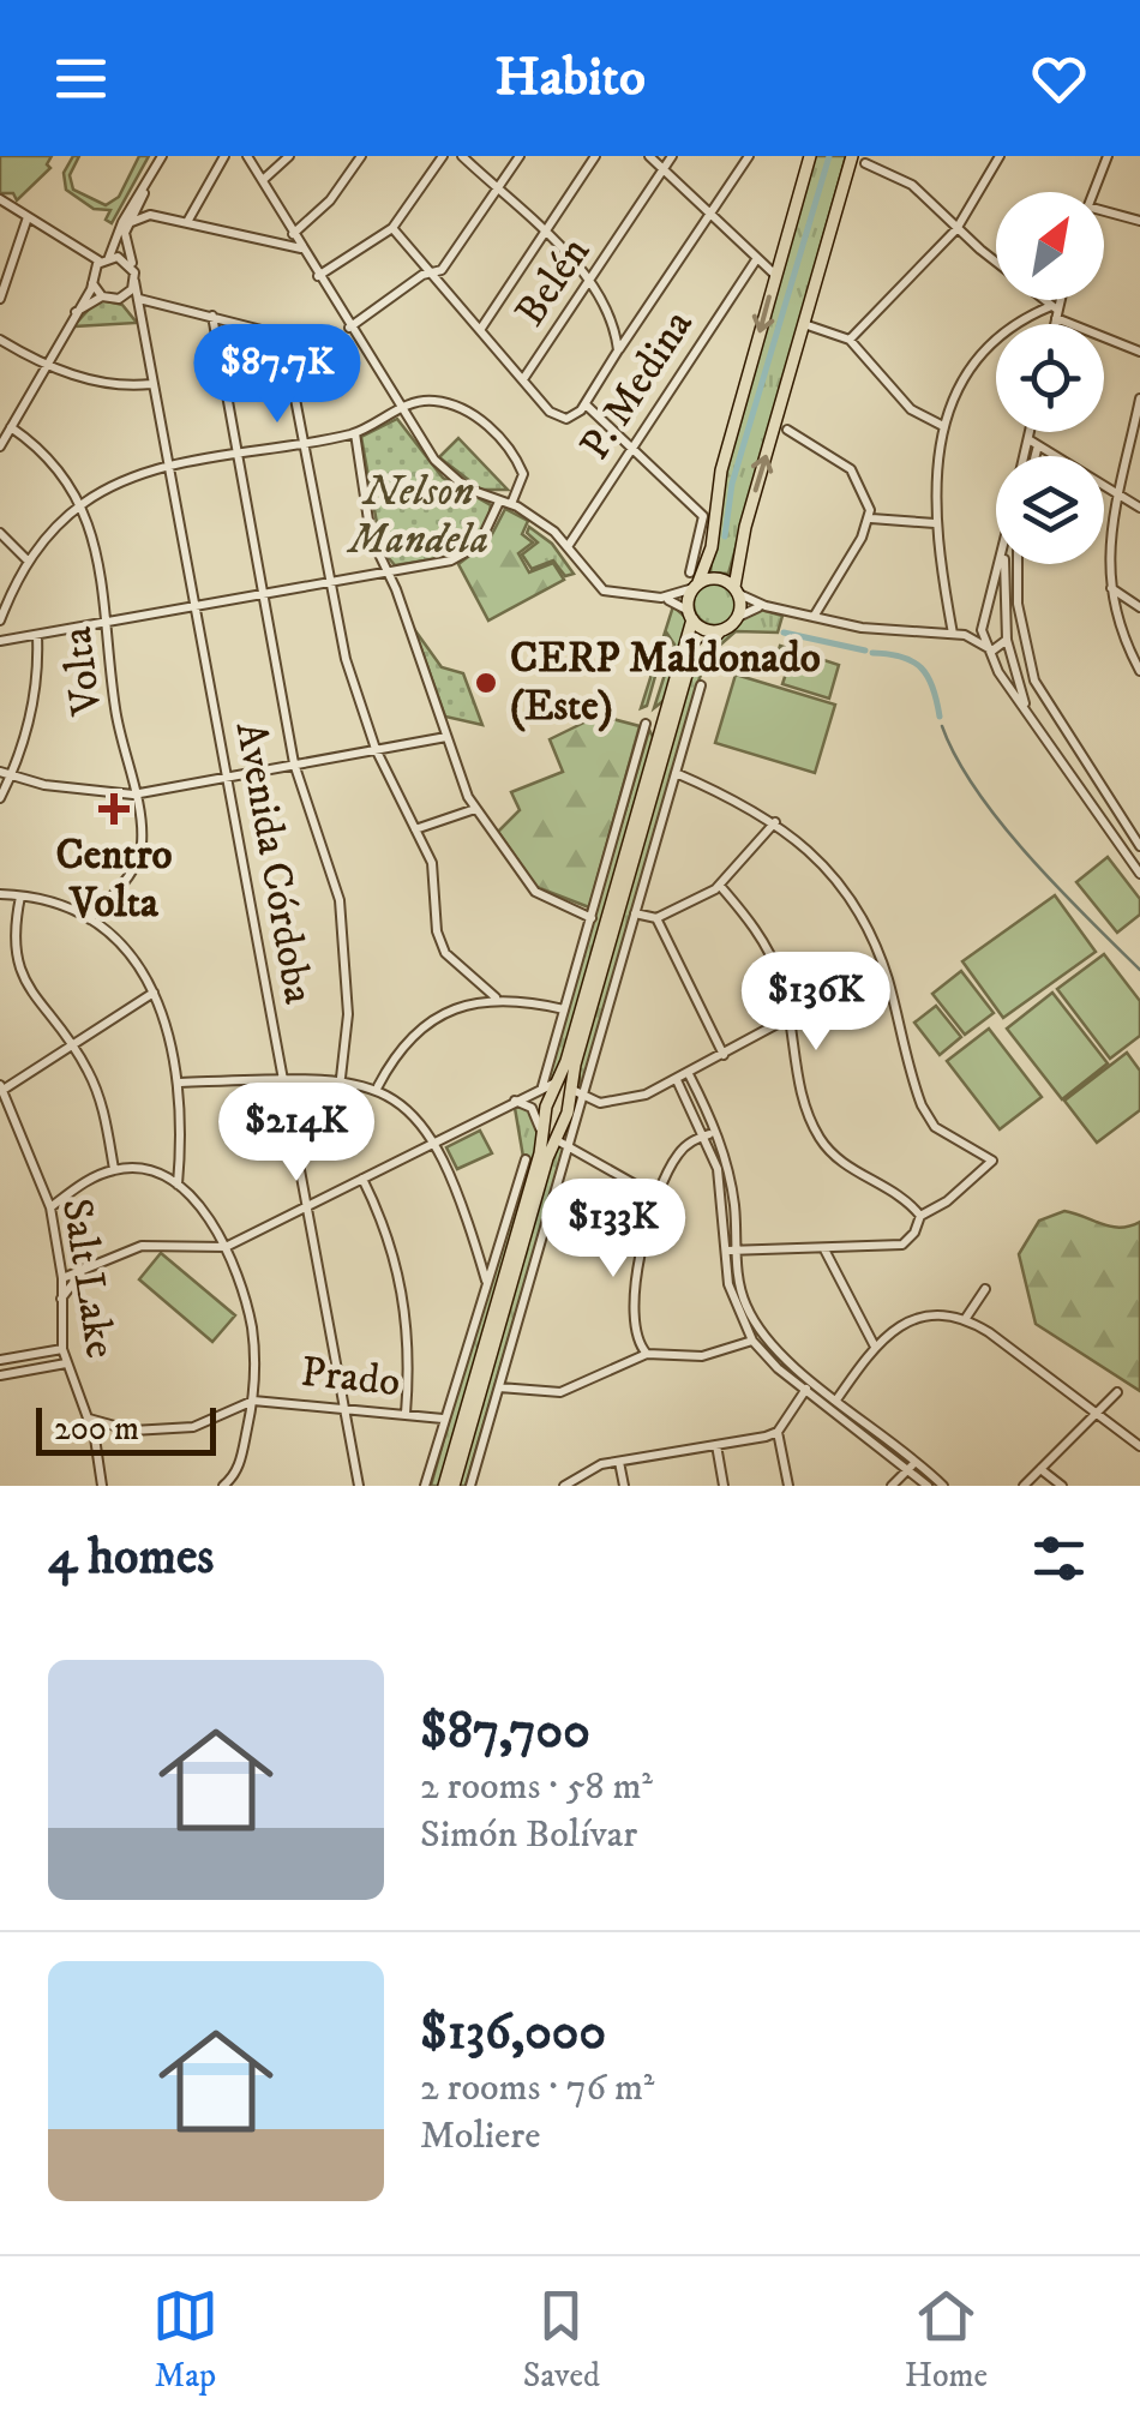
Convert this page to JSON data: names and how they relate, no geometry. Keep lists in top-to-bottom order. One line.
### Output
{"streets":{"street":["Belén","P. Medina","Volta","Avenida Córdoba","Salt Lake","Prado"]},"crossings":[["Avenida Córdoba","Prado"],["Salt Lake","Prado"]],"parks":["Nelson Mandela"],"places":{"other":["CERP Maldonado (Este)"],"health":["Centro Volta"]},"scale_bar":"200 m","north":"top right","page":{"header":"Habito","price":["$87.7K","$136K","$214K","$133K"],"scale":"200 m","heading":"4 homes","list":[{"name":"$87,700","note":"2 rooms · 58 m² · Simón Bolívar"},{"name":"$136,000","note":"2 rooms · 76 m² · Moliere"}],"tabs":["Map","Saved","Home"]}}
